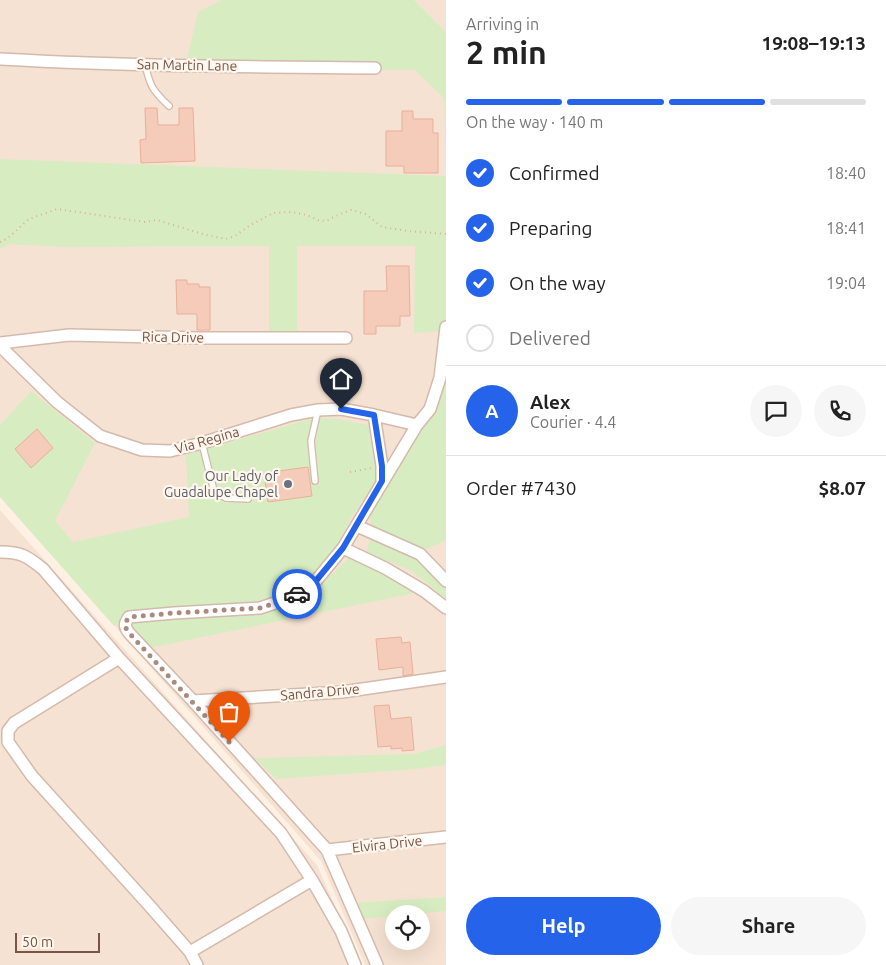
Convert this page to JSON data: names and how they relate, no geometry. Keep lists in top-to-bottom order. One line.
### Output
{"streets":{"street":["San Martin Lane","Rica Drive","Via Regina","Sandra Drive","Elvira Drive"]},"crossings":[["Rica Drive","Via Regina"]],"places":["Our Lady of Guadalupe Chapel"],"scale_bar":"50 m","page":{"heading":["2 min","Arriving in","19:08–19:13"],"panel":["Alex","Courier · 4.4","Order #7430","$8.07"],"bar":"On the way · 140 m","list":[["Confirmed","18:40"],["Preparing","18:41"],["On the way","19:04"],"Delivered"],"round":"A","buttons":["Help","Share"],"scale":"50 m"}}
